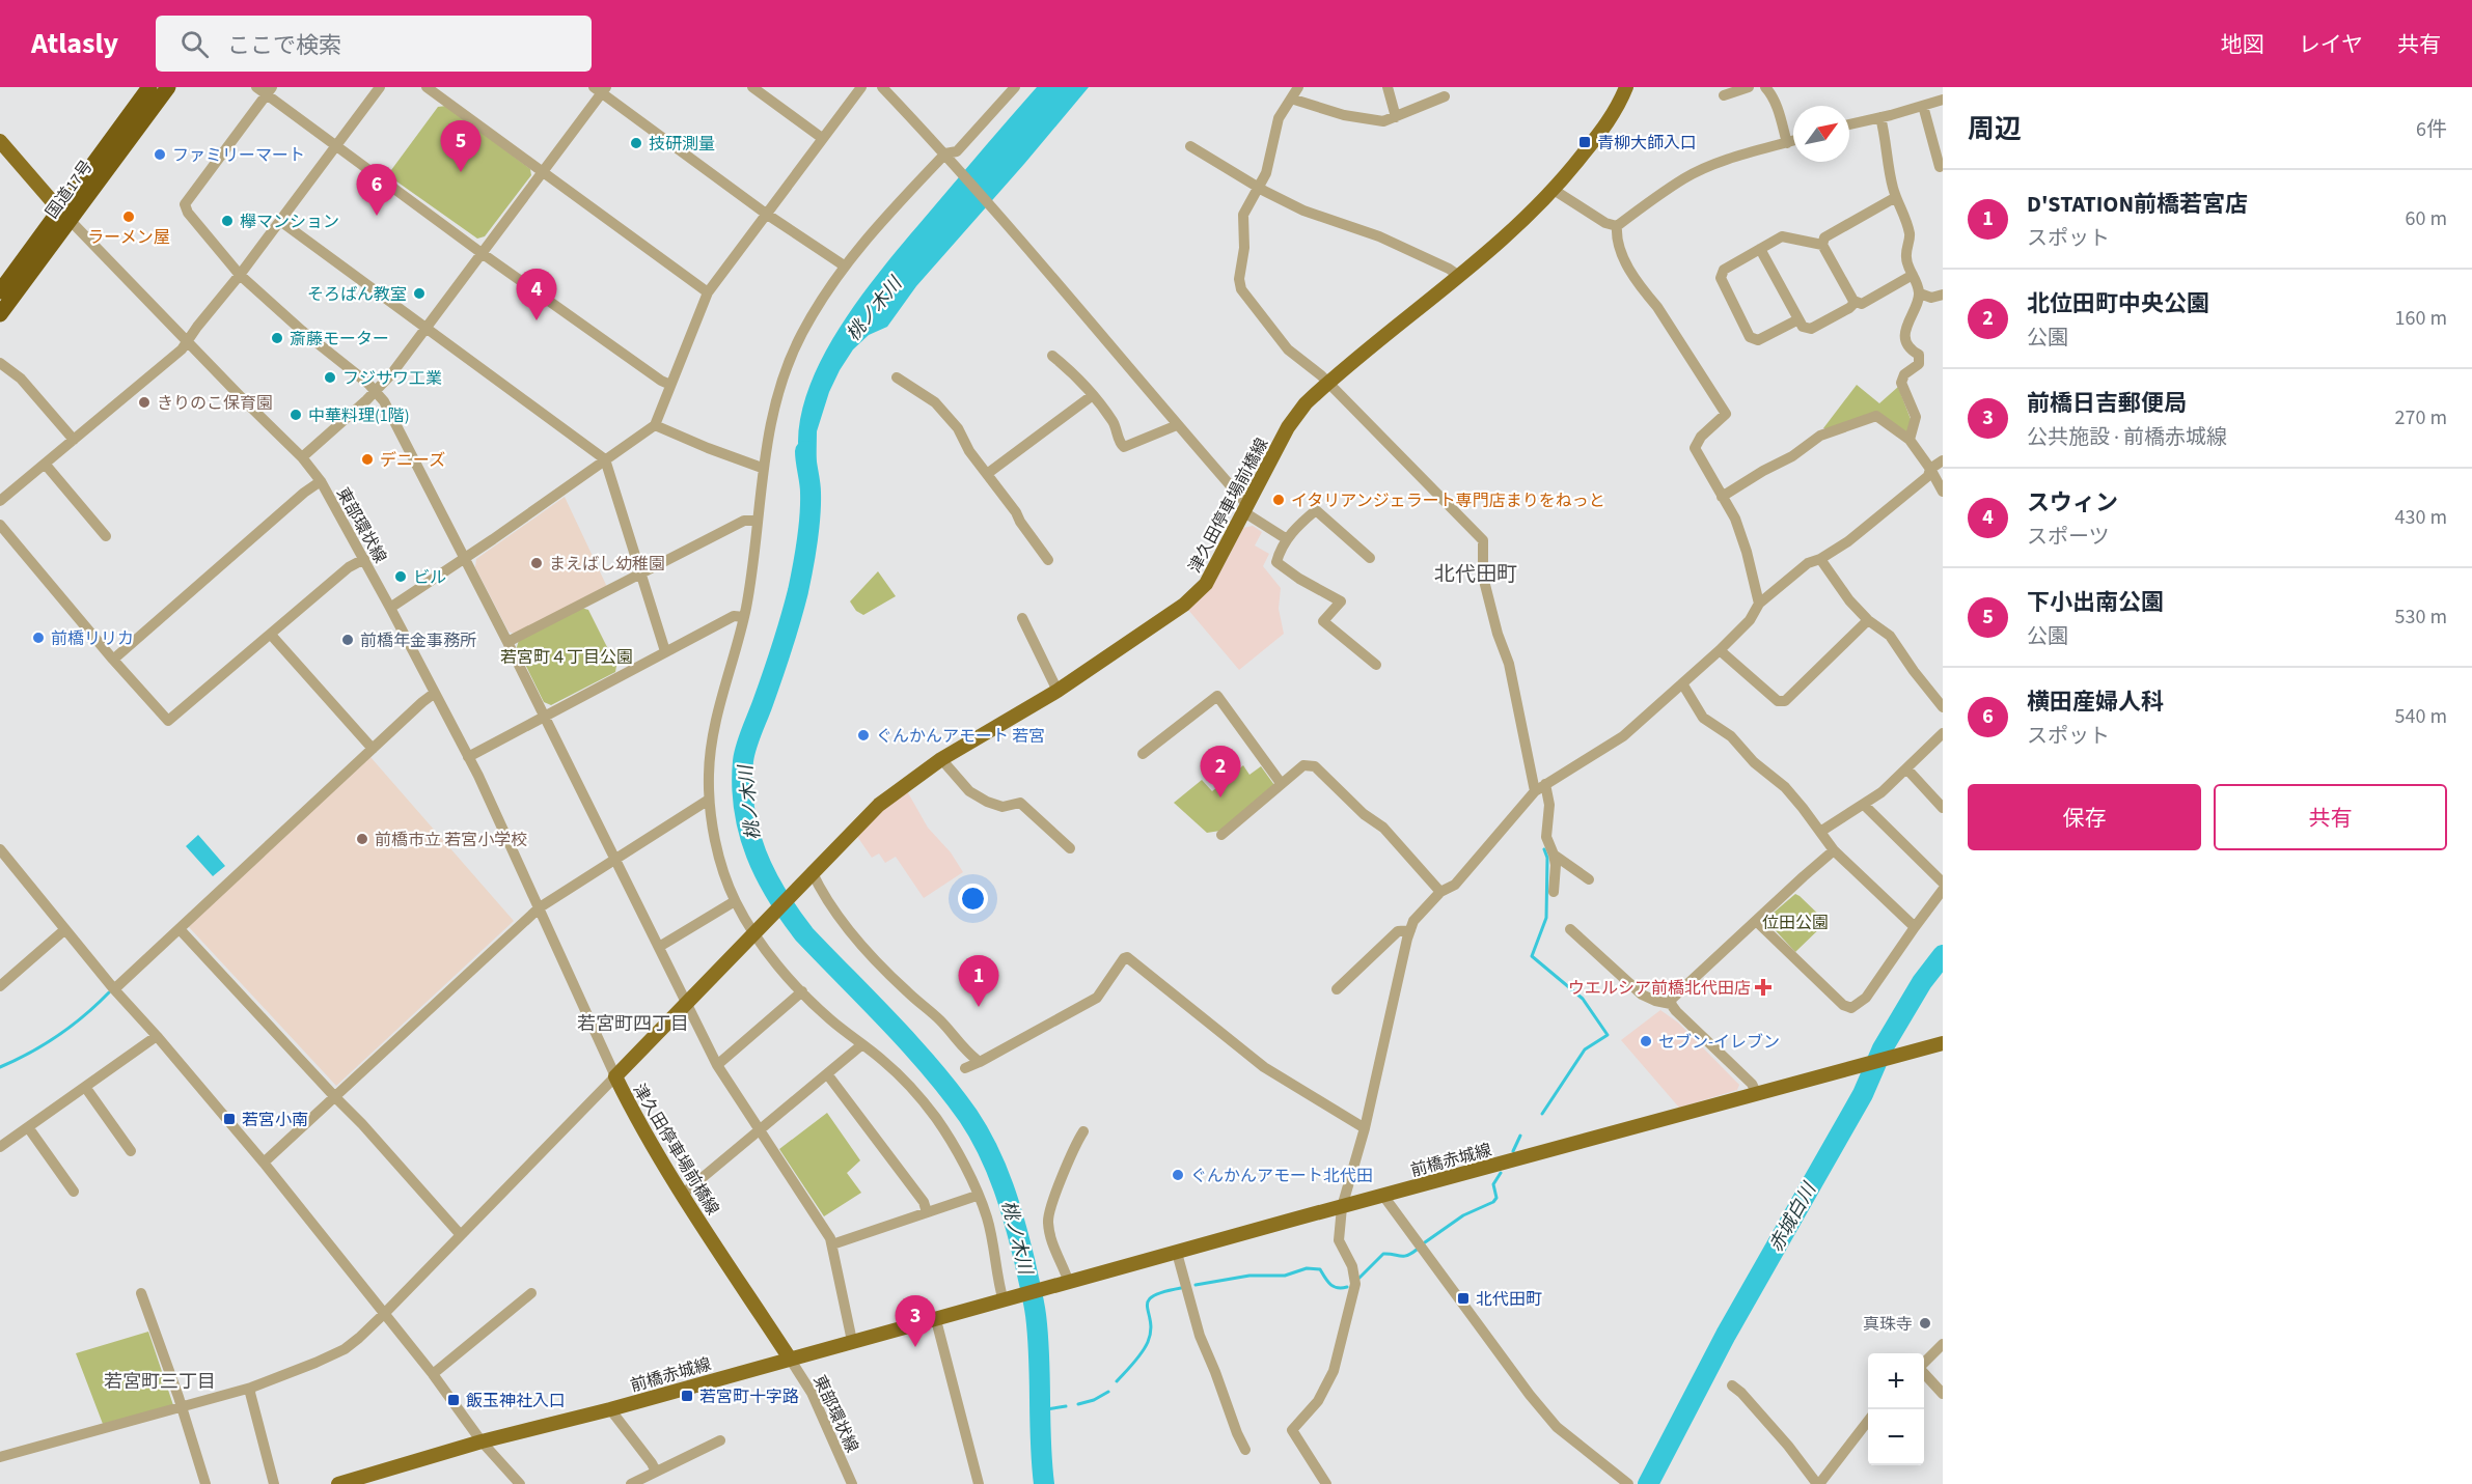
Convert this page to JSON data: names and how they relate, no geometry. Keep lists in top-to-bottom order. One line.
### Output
{"streets":{"highway":["国道17号"],"main road":["津久田停車場前橋線","前橋赤城線"],"street":["東部環状線"]},"crossings":[["国道17号","東部環状線"],["津久田停車場前橋線","東部環状線"],["津久田停車場前橋線","前橋赤城線"],["東部環状線","前橋赤城線"]],"districts":["北代田町","若宮町四丁目","若宮町三丁目"],"water":["桃ノ木川","赤城白川"],"parks":["若宮町４丁目公園","位田公園"],"places":{"transit":["青柳大師入口","若宮小南","北代田町","若宮町十字路","飯玉神社入口"],"other":["技研測量","ファミリーマート","ラーメン屋","欅マンション","そろばん教室","斎藤モーター","フジサワ工業","きりのこ保育園","中華料理(1階)","デニーズ","イタリアンジェラート専門店まりをねっと","まえばし幼稚園","ビル","前橋リリカ","前橋年金事務所","ぐんかんアモート 若宮","前橋市立 若宮小学校","セブン-イレブン","ぐんかんアモート北代田","真珠寺"],"health":["ウエルシア前橋北代田店"]},"north":"top right","page":{"header":"Atlasly","search":"ここで検索","nav":["地図","レイヤ","共有"],"heading":["周辺","6件"],"pins":["5","6","4","2","1","3"],"list":[{"mark":"1","name":"D'STATION前橋若宮店","note":"スポット","value":"60 m"},{"mark":"2","name":"北位田町中央公園","note":"公園","value":"160 m"},{"mark":"3","name":"前橋日吉郵便局","note":"公共施設 · 前橋赤城線","value":"270 m"},{"mark":"4","name":"スウィン","note":"スポーツ","value":"430 m"},{"mark":"5","name":"下小出南公園","note":"公園","value":"530 m"},{"mark":"6","name":"横田産婦人科","note":"スポット","value":"540 m"}],"buttons":["保存","共有"],"map_buttons":["+","−"]}}
